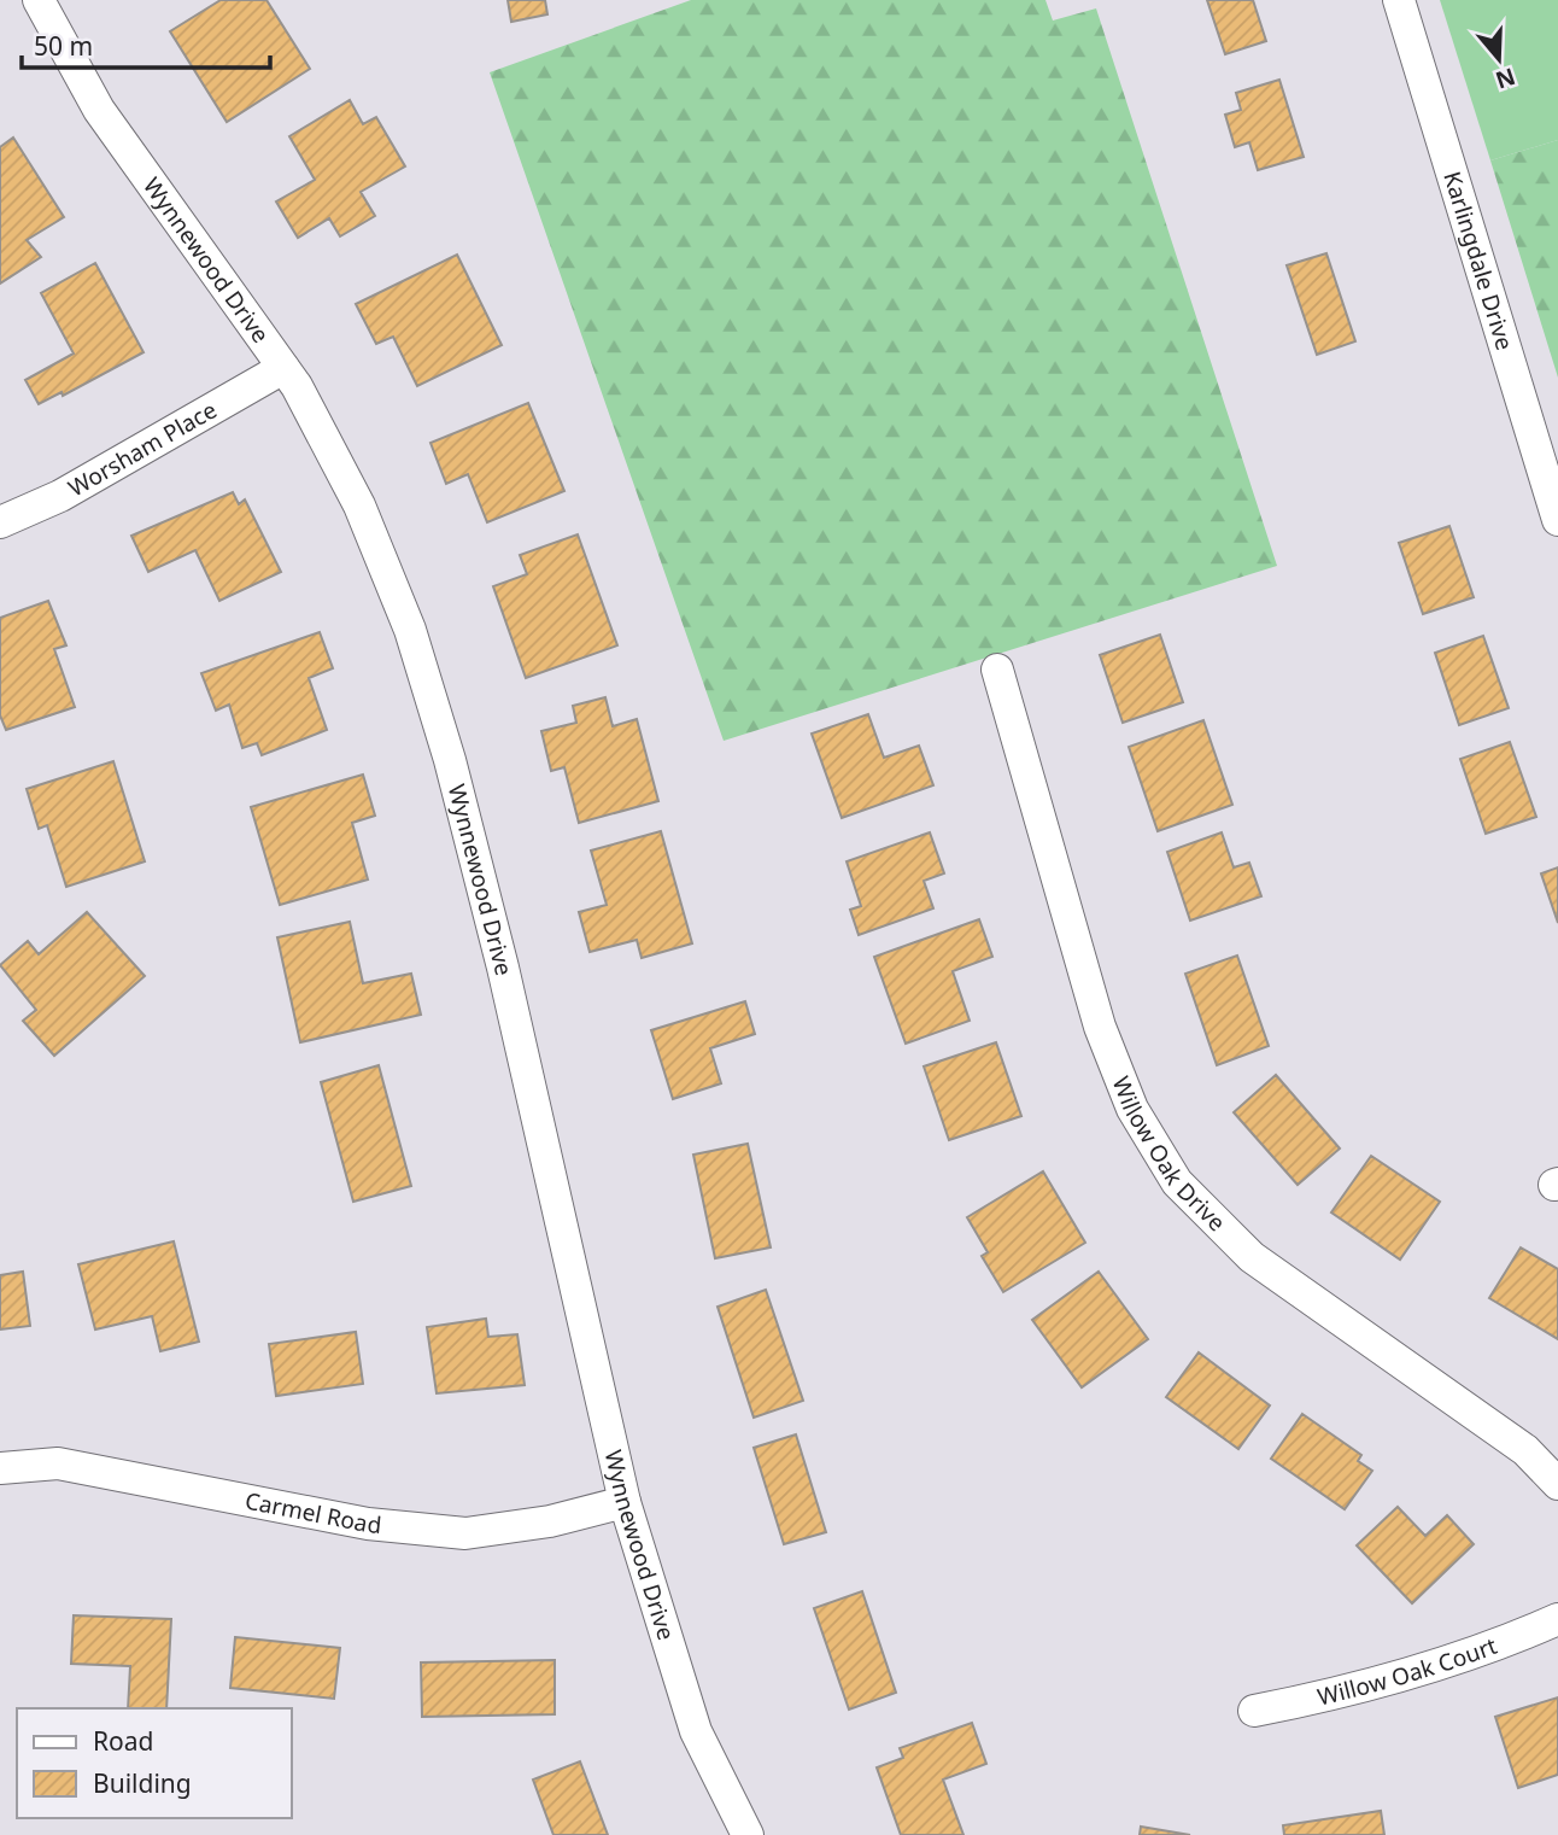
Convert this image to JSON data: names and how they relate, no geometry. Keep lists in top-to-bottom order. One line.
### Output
{"streets":{"street":["Wynnewood Drive","Karlingdale Drive","Worsham Place","Willow Oak Drive","Carmel Road","Willow Oak Court"]},"crossings":[["Wynnewood Drive","Worsham Place"],["Wynnewood Drive","Carmel Road"]],"legend":["Road","Building"],"scale_bar":"50 m","north":"bottom"}
